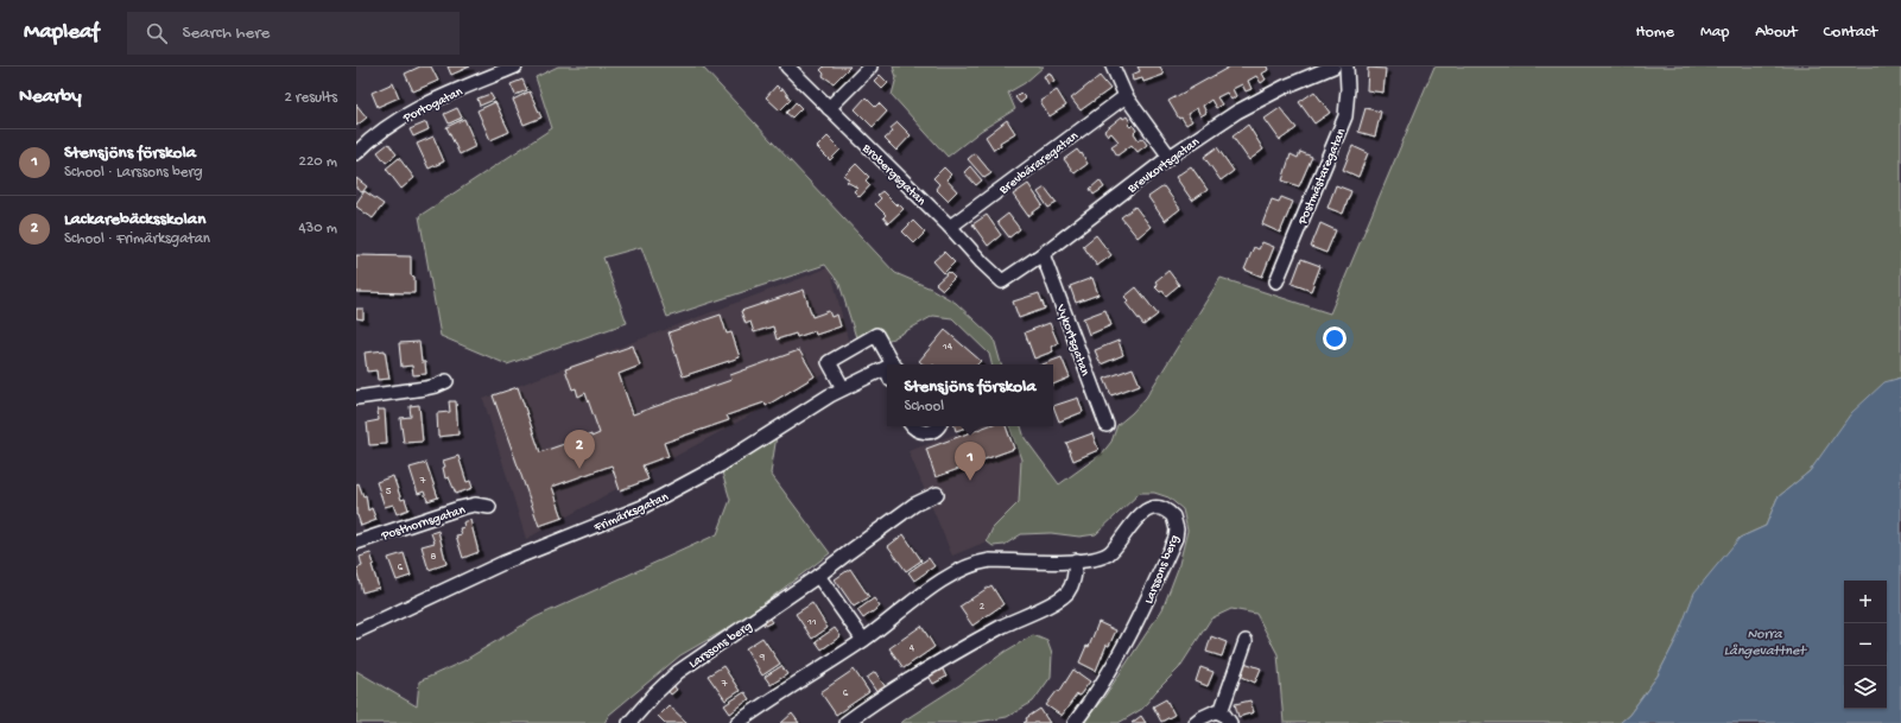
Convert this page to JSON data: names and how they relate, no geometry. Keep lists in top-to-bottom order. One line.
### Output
{"streets":{"street":["Portogatan","Brevbäraregatan","Brevkortsgatan","Brobergsgatan","Postmästaregatan","Vykortsgatan","Frimärksgatan","Posthornsgatan","Larssons berg"]},"crossings":[["Brevbäraregatan","Brobergsgatan"],["Brevkortsgatan","Brobergsgatan"],["Brevkortsgatan","Vykortsgatan"]],"water":["Norra Långevattnet"],"house_numbers":["14","7","5","8","6","2","11","4","9","7","6"],"page":{"header":"Mapleaf","search":"Search here","nav":["Home","Map","About","Contact"],"heading":["Nearby","2 results"],"list":[{"mark":"1","name":"Stensjöns förskola","note":"School · Larssons berg","value":"220 m"},{"mark":"2","name":"Lackarebäcksskolan","note":"School · Frimärksgatan","value":"430 m"}],"popup":["Stensjöns förskola","School"],"pins":["2","1"],"map_buttons":["+","−"]}}
